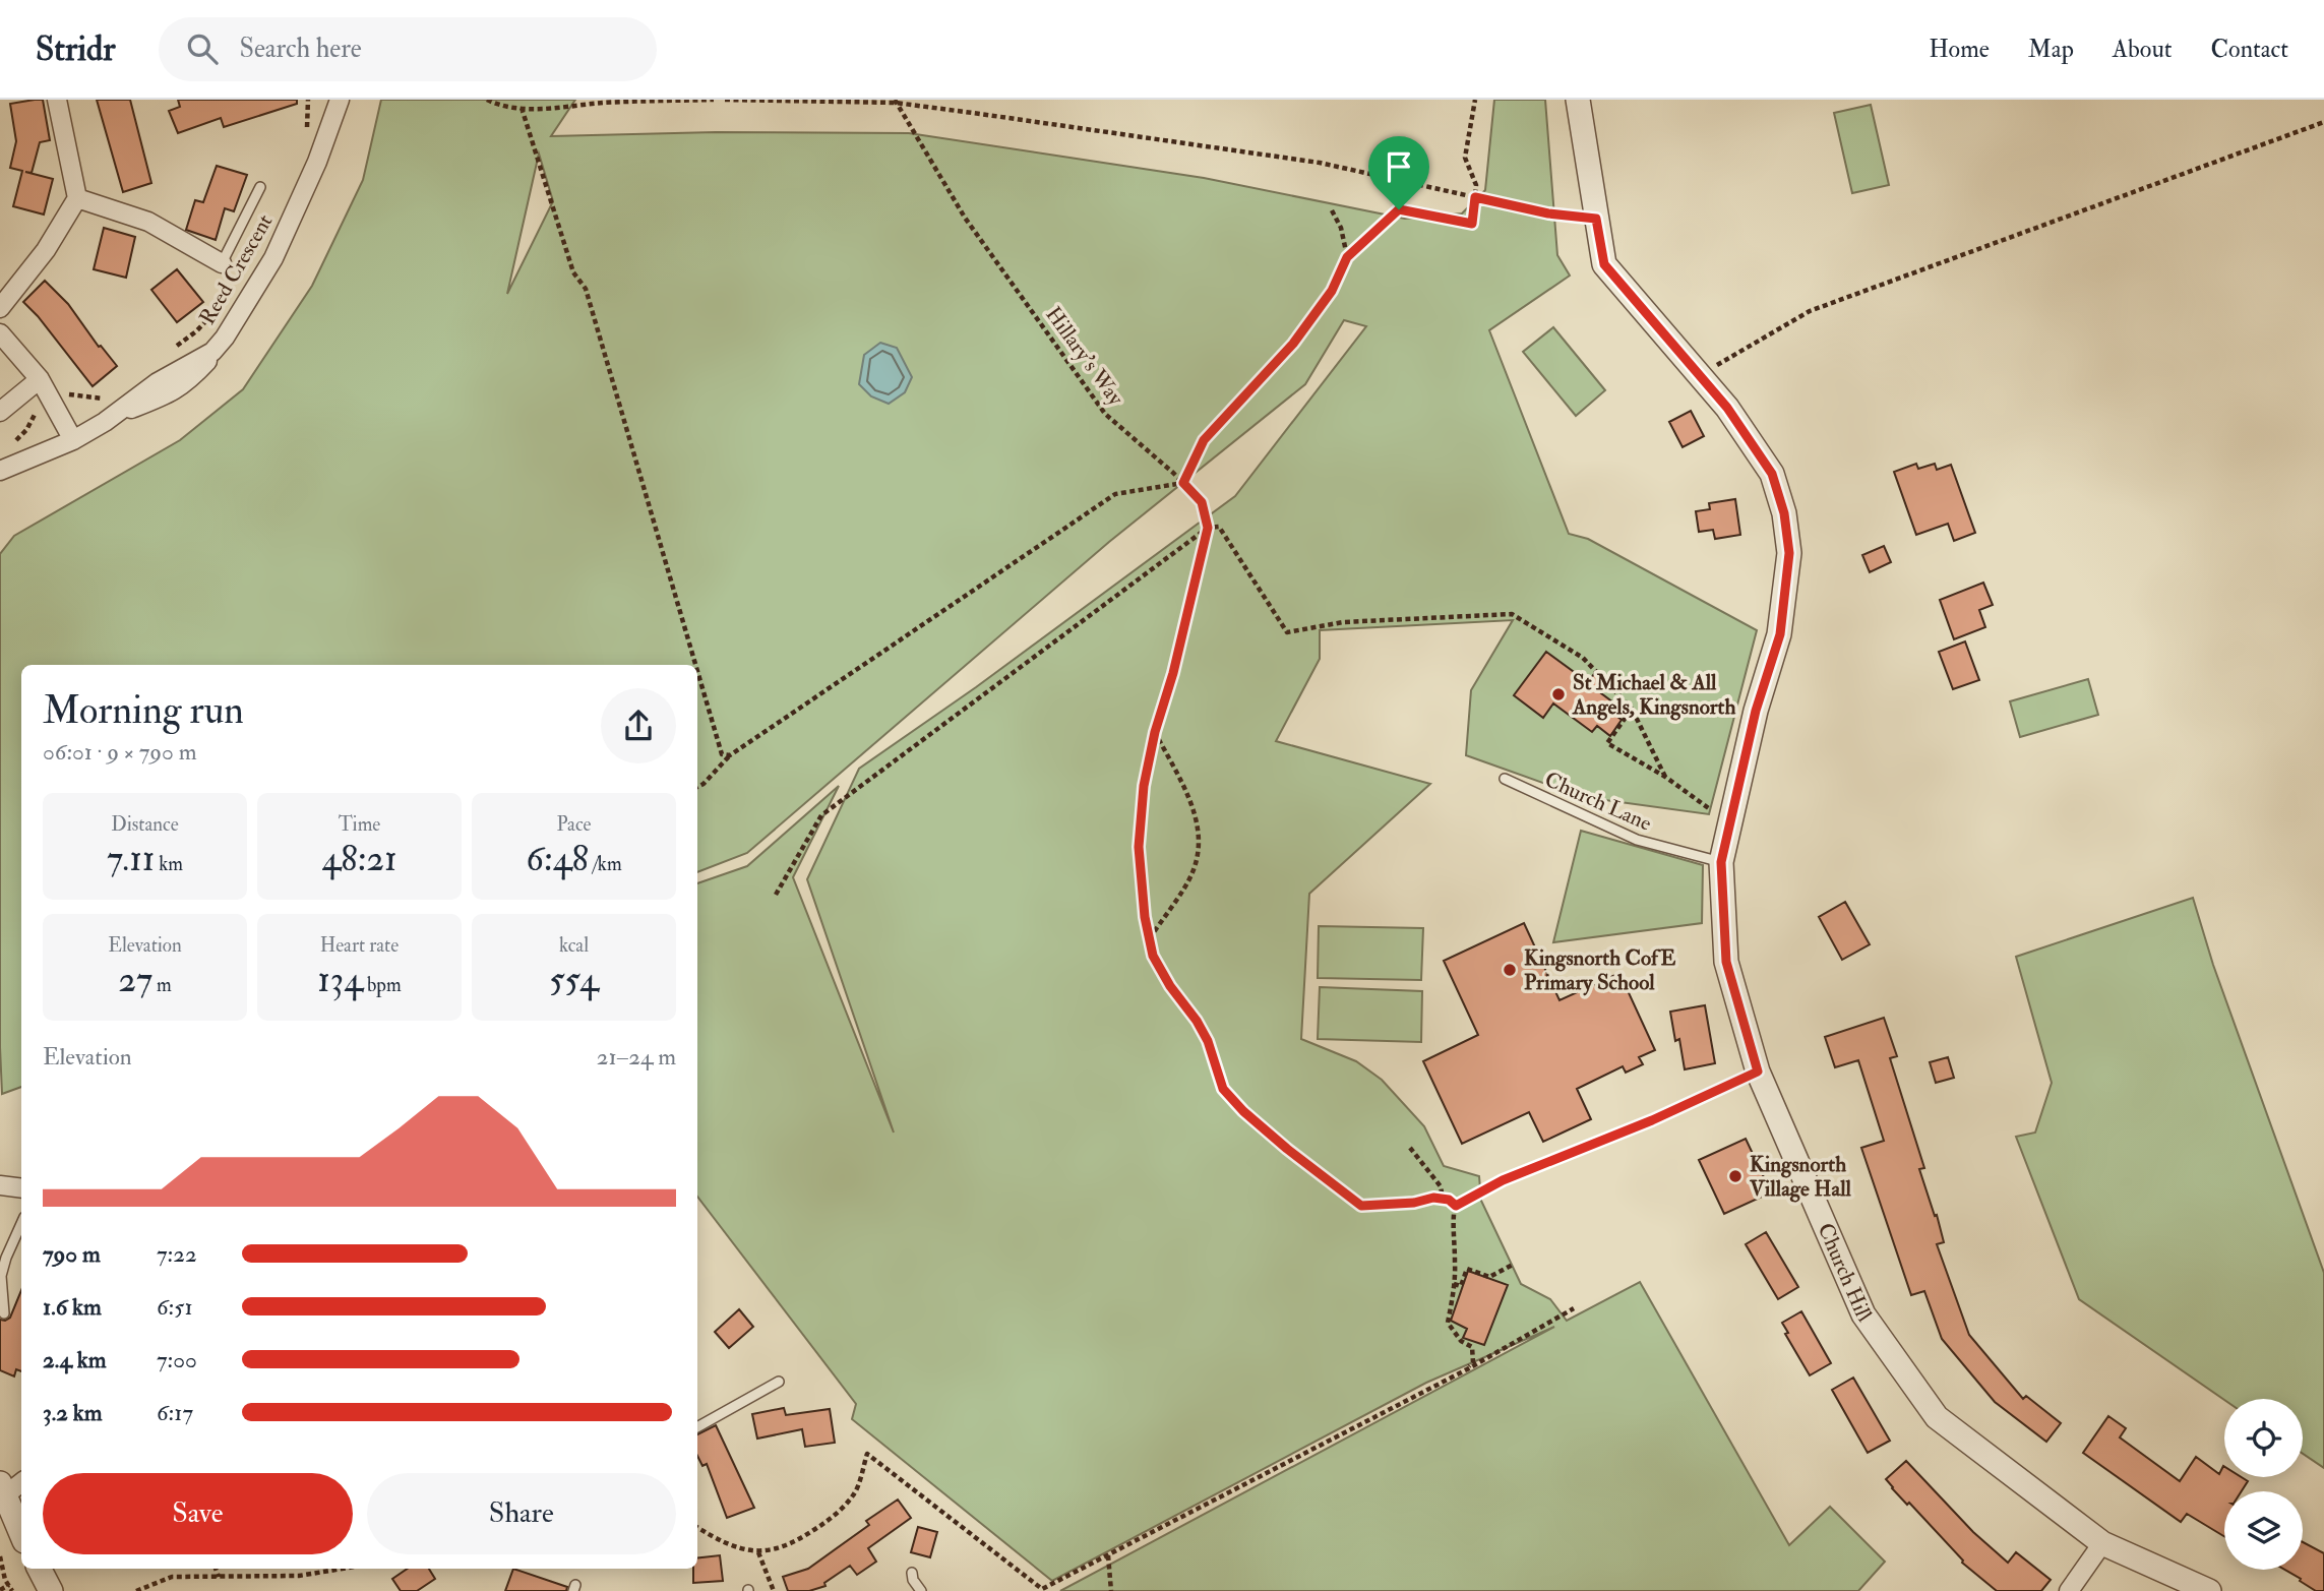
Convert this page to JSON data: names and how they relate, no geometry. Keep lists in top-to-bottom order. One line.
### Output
{"streets":{"street":["Reed Crescent","Church Hill"],"lane":["Church Lane"],"path":["Hillary's Way"]},"crossings":[["Church Lane","Church Hill"]],"places":["St Michael & All Angels, Kingsnorth","Kingsnorth CofE Primary School","Kingsnorth Village Hall"],"page":{"header":"Stridr","search":"Search here","nav":["Home","Map","About","Contact"],"heading":["Morning run","06:01 · 9 × 790 m"],"stats":[["Distance","7.11 km"],["Time","48:21"],["Pace","6:48 /km"],["Elevation","27 m"],["Heart rate","134 bpm"],["kcal","554"]],"chart":["Elevation","21–24 m"],"list":[{"name":"790 m","note":"7:22"},{"name":"1.6 km","note":"6:51"},{"name":"2.4 km","note":"7:00"},{"name":"3.2 km","note":"6:17"}],"buttons":["Save","Share"]}}
